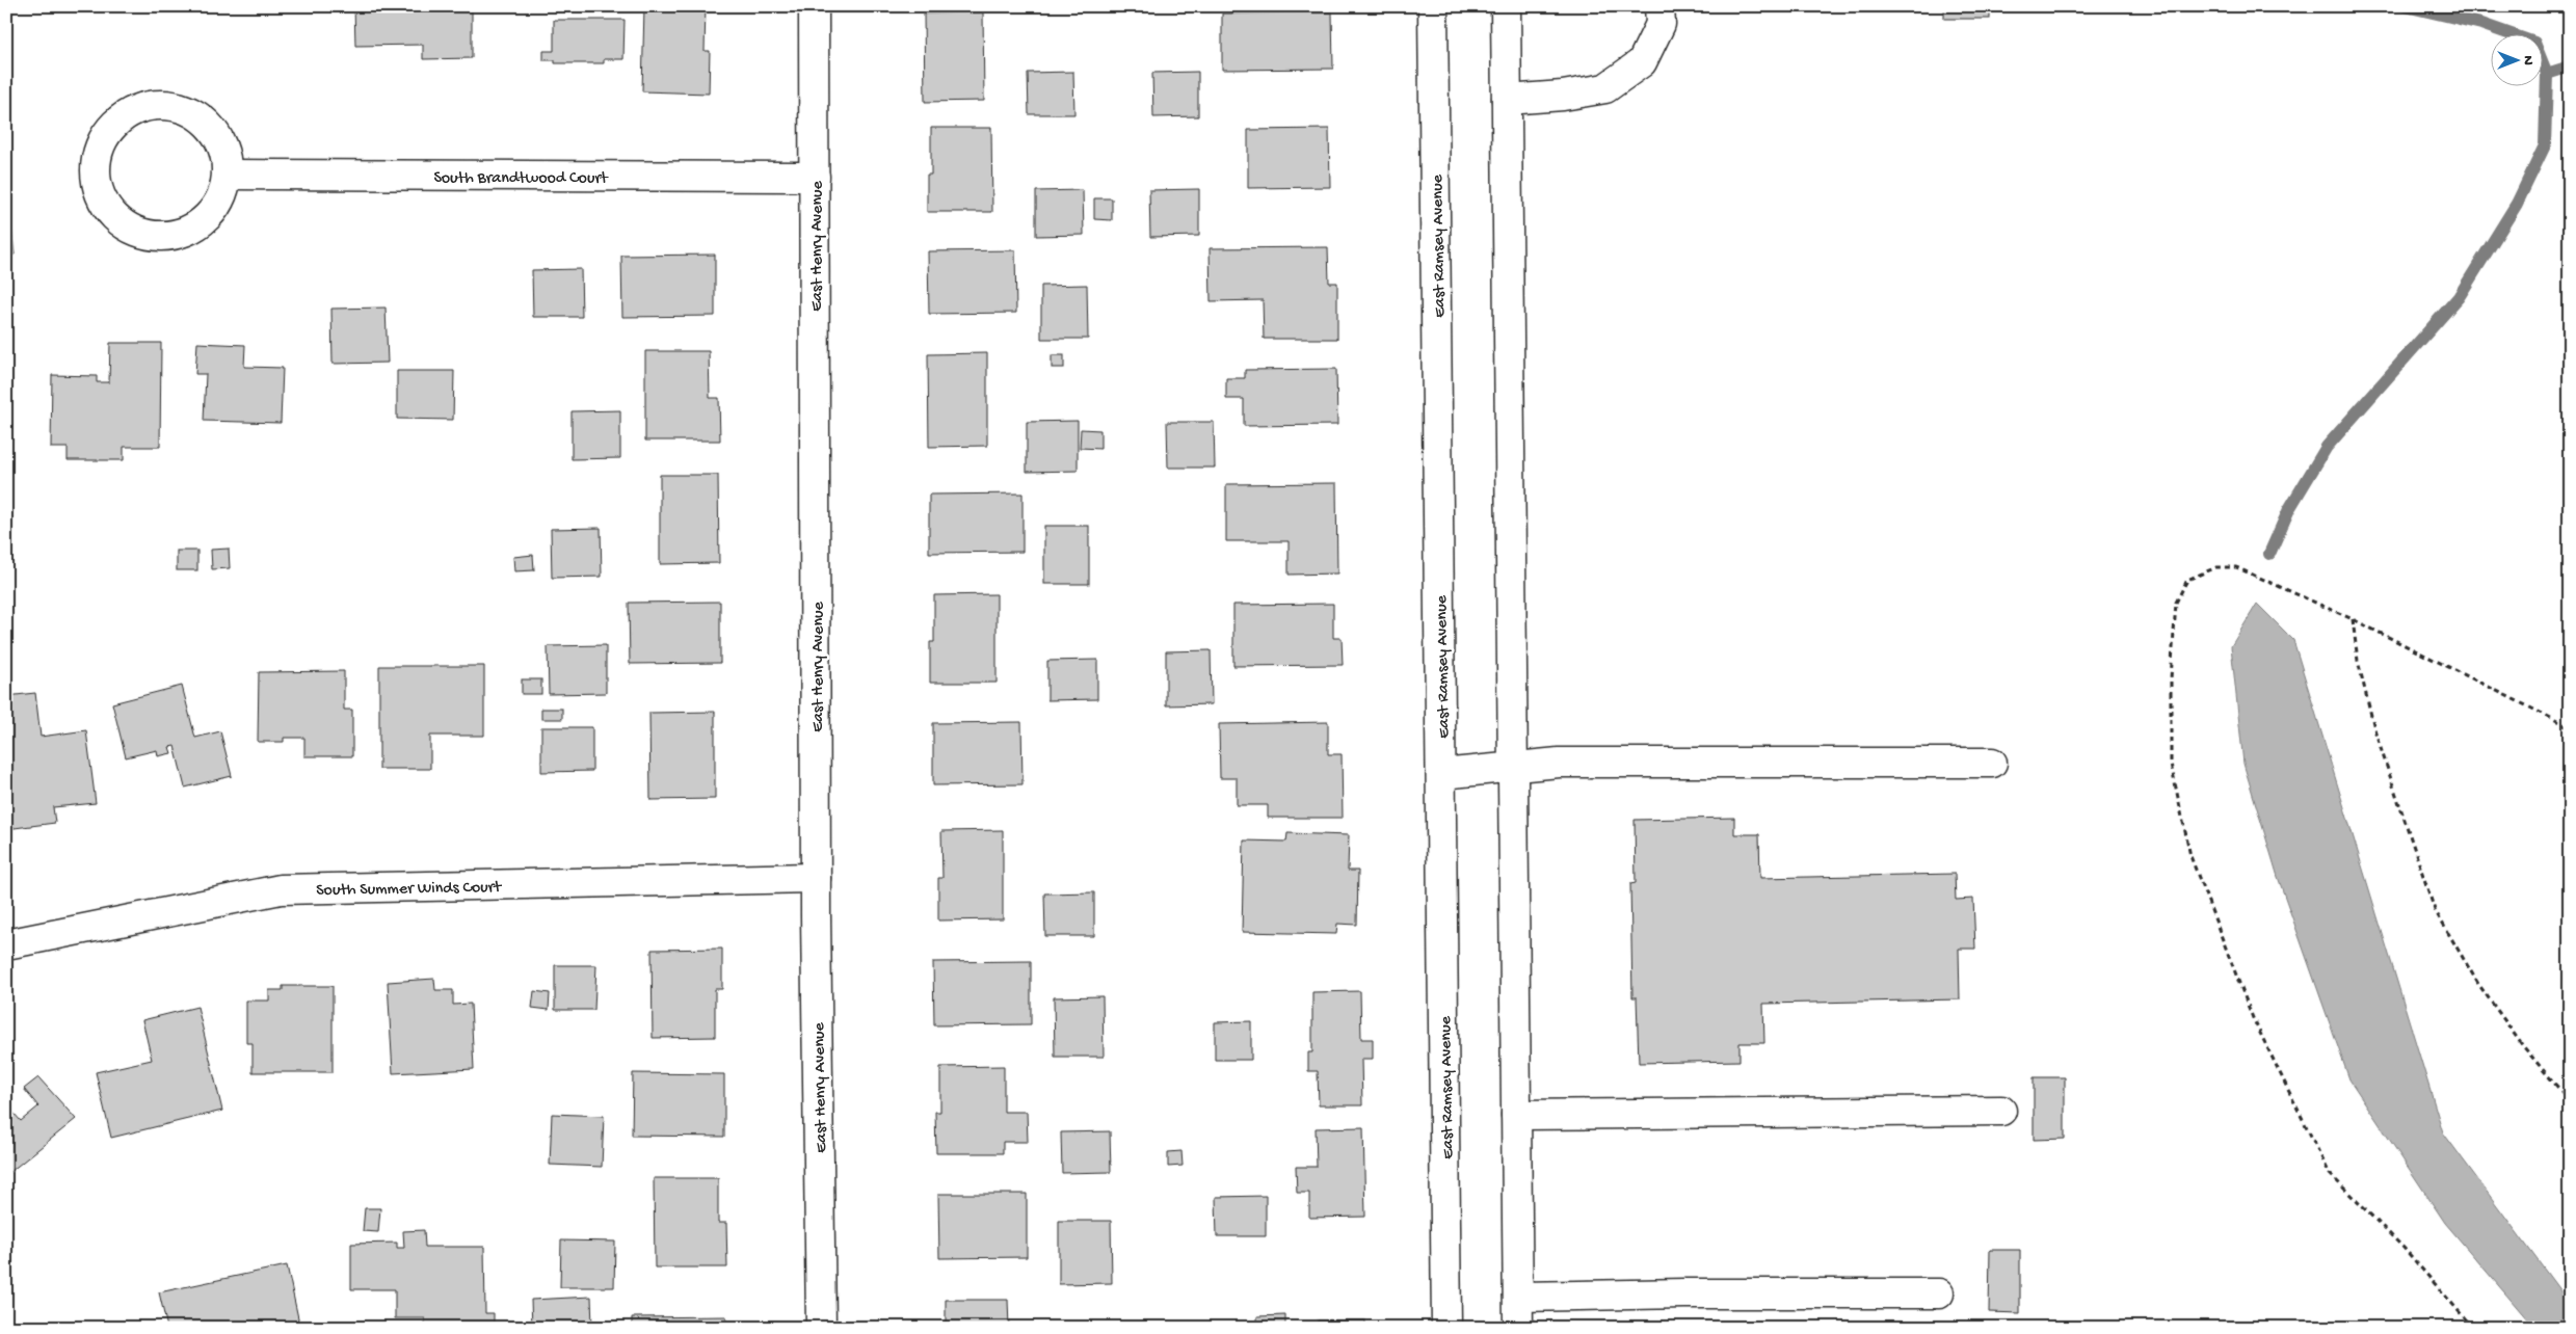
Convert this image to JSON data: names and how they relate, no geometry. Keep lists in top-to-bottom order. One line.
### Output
{"streets":{"street":["South Brandtwood Court","East Henry Avenue","East Ramsey Avenue","South Summer Winds Court"]},"crossings":[["South Brandtwood Court","East Henry Avenue"],["East Henry Avenue","South Summer Winds Court"]],"north":"right"}
